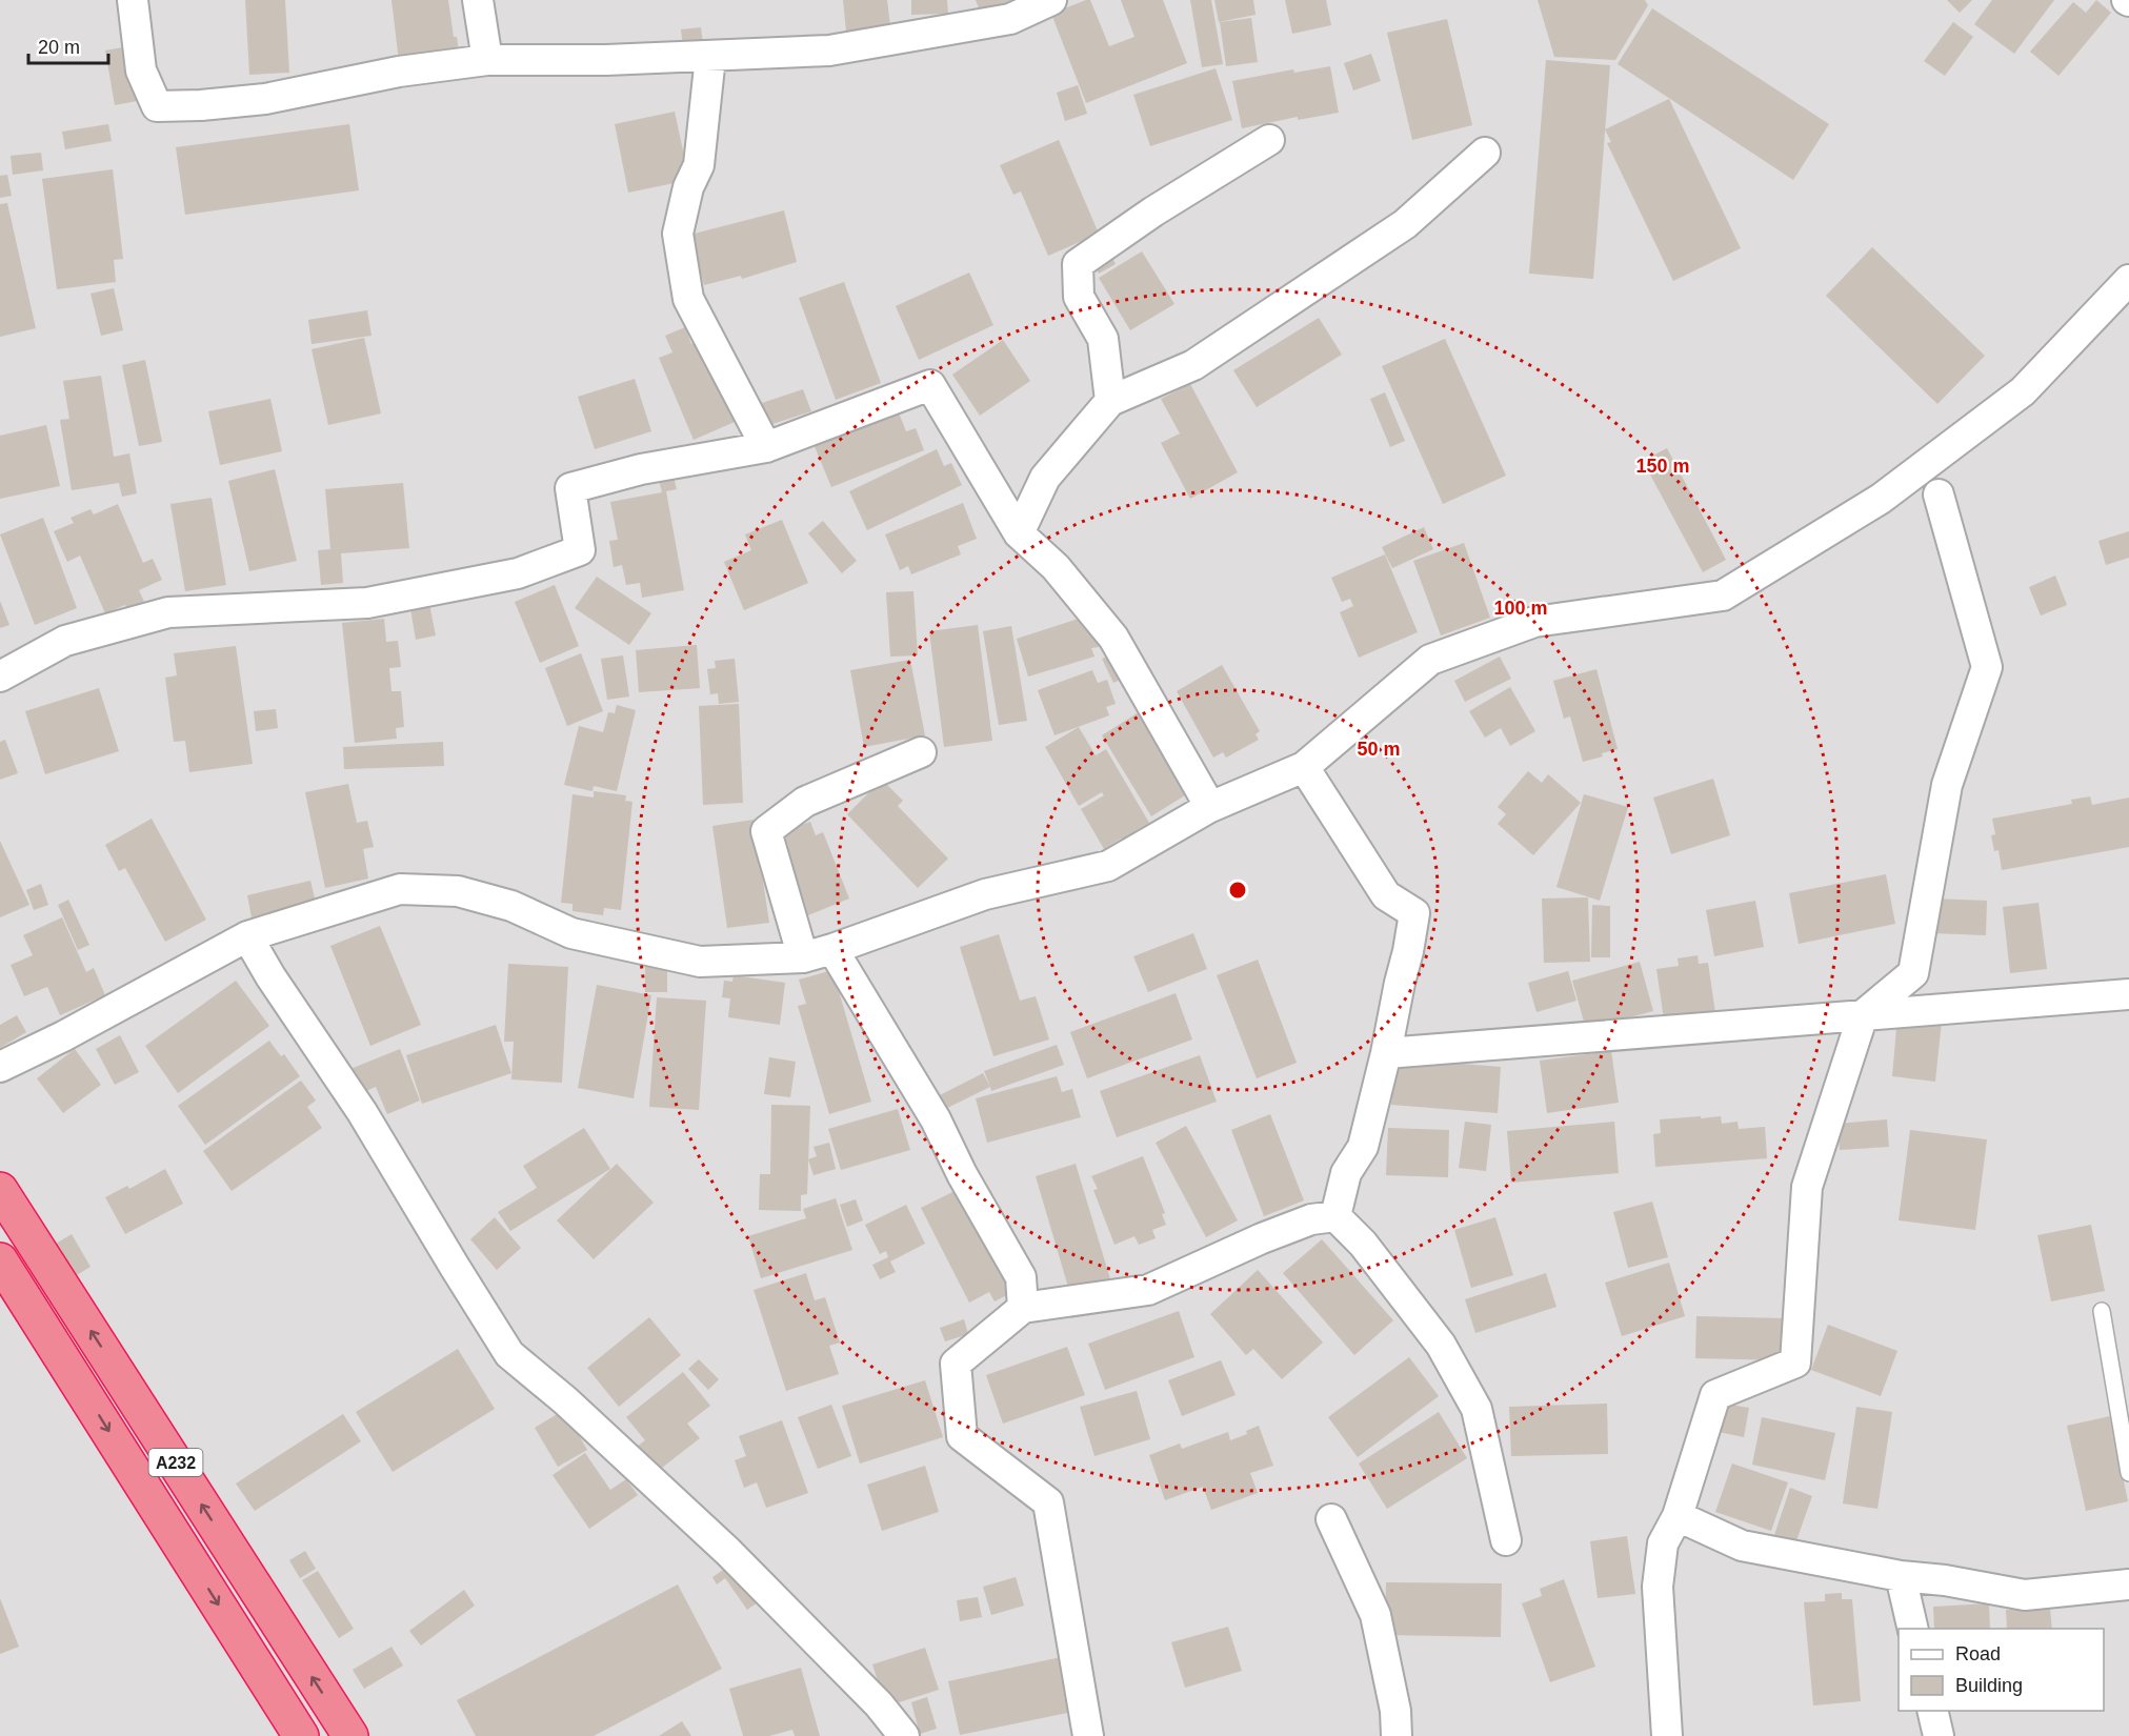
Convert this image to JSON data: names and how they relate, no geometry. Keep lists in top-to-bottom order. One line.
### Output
{"streets":{"highway":["A232"]},"legend":["Road","Building"],"scale_bar":"20 m","rings":["150 m","100 m","50 m"]}
